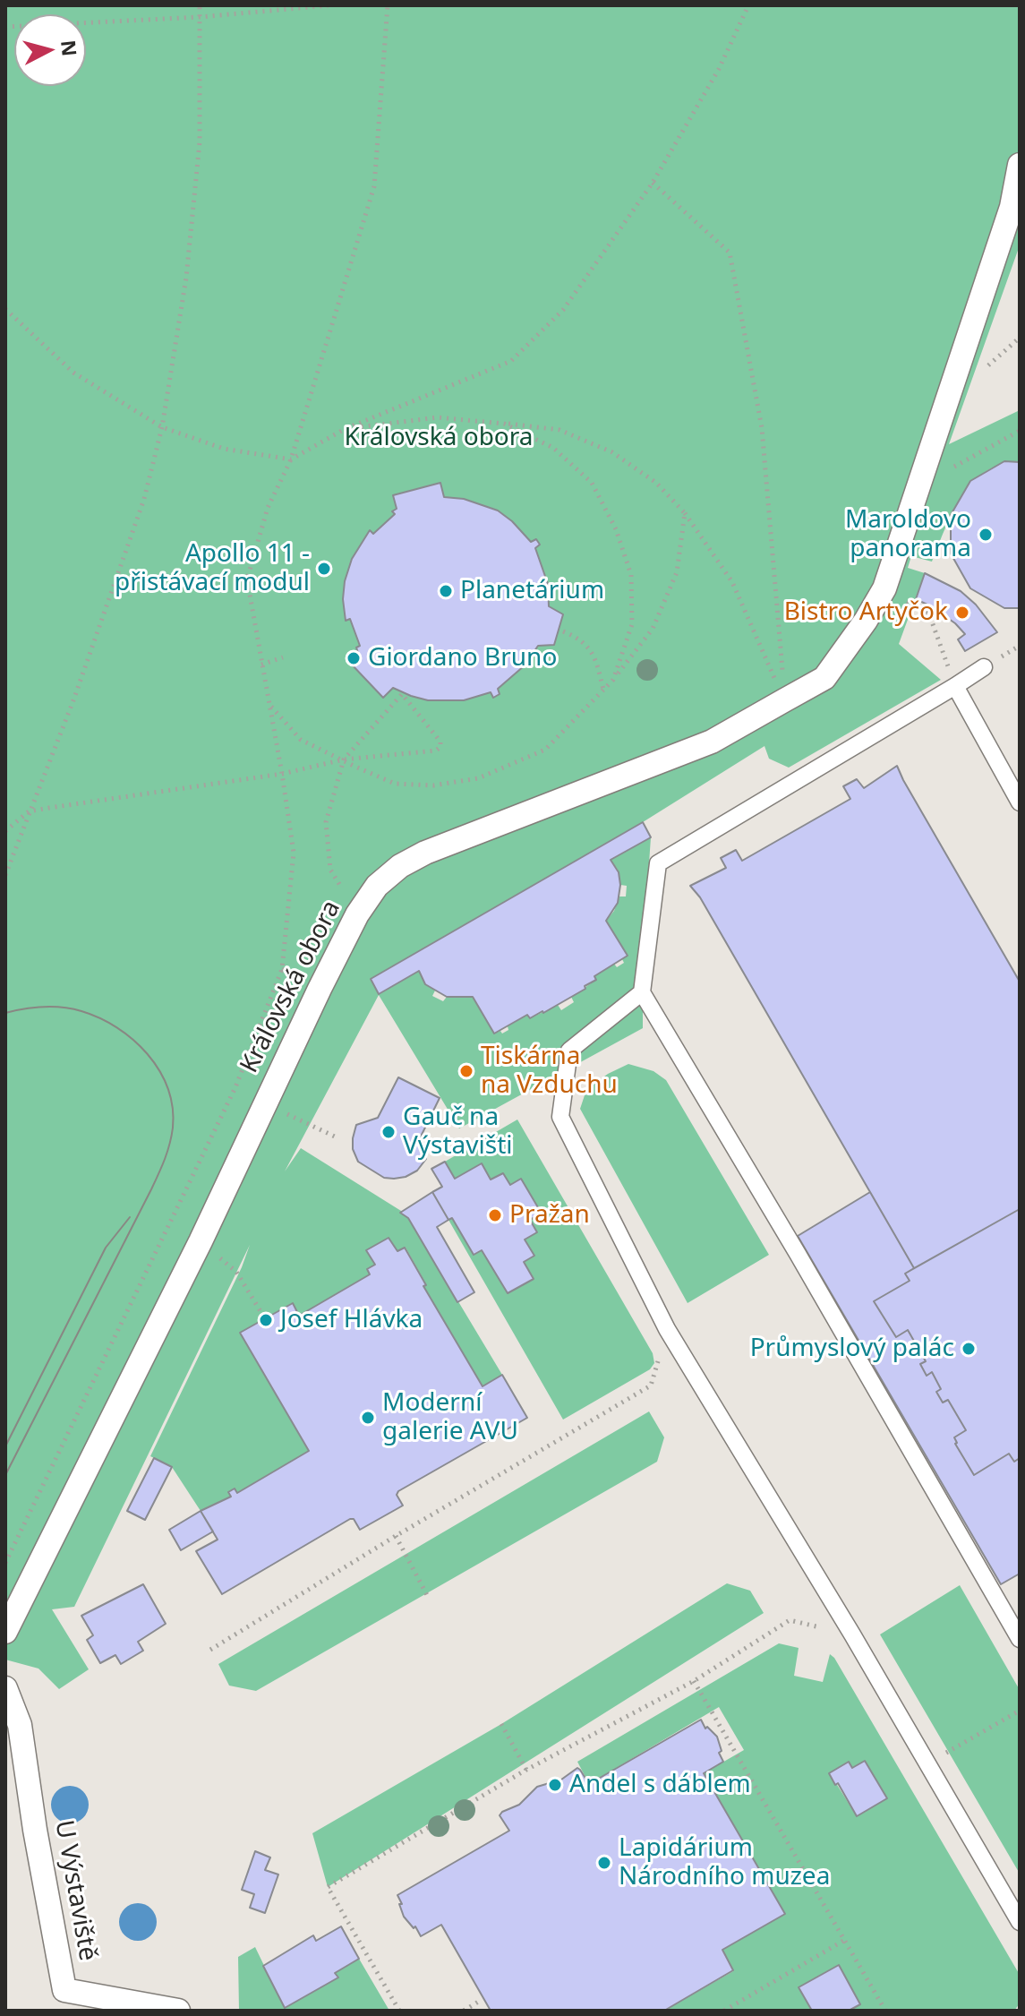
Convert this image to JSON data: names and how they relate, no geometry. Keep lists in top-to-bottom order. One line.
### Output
{"streets":{"street":["Královská obora","U Výstaviště"]},"parks":["Královská obora"],"places":["Maroldovo panorama","Apollo 11 - přistávací modul","Planetárium","Bistro Artyčok","Giordano Bruno","Tiskárna na Vzduchu","Gauč na Výstavišti","Pražan","Josef Hlávka","Průmyslový palác","Moderní galerie AVU","Andel s dáblem","Lapidárium Národního muzea"],"north":"right"}
